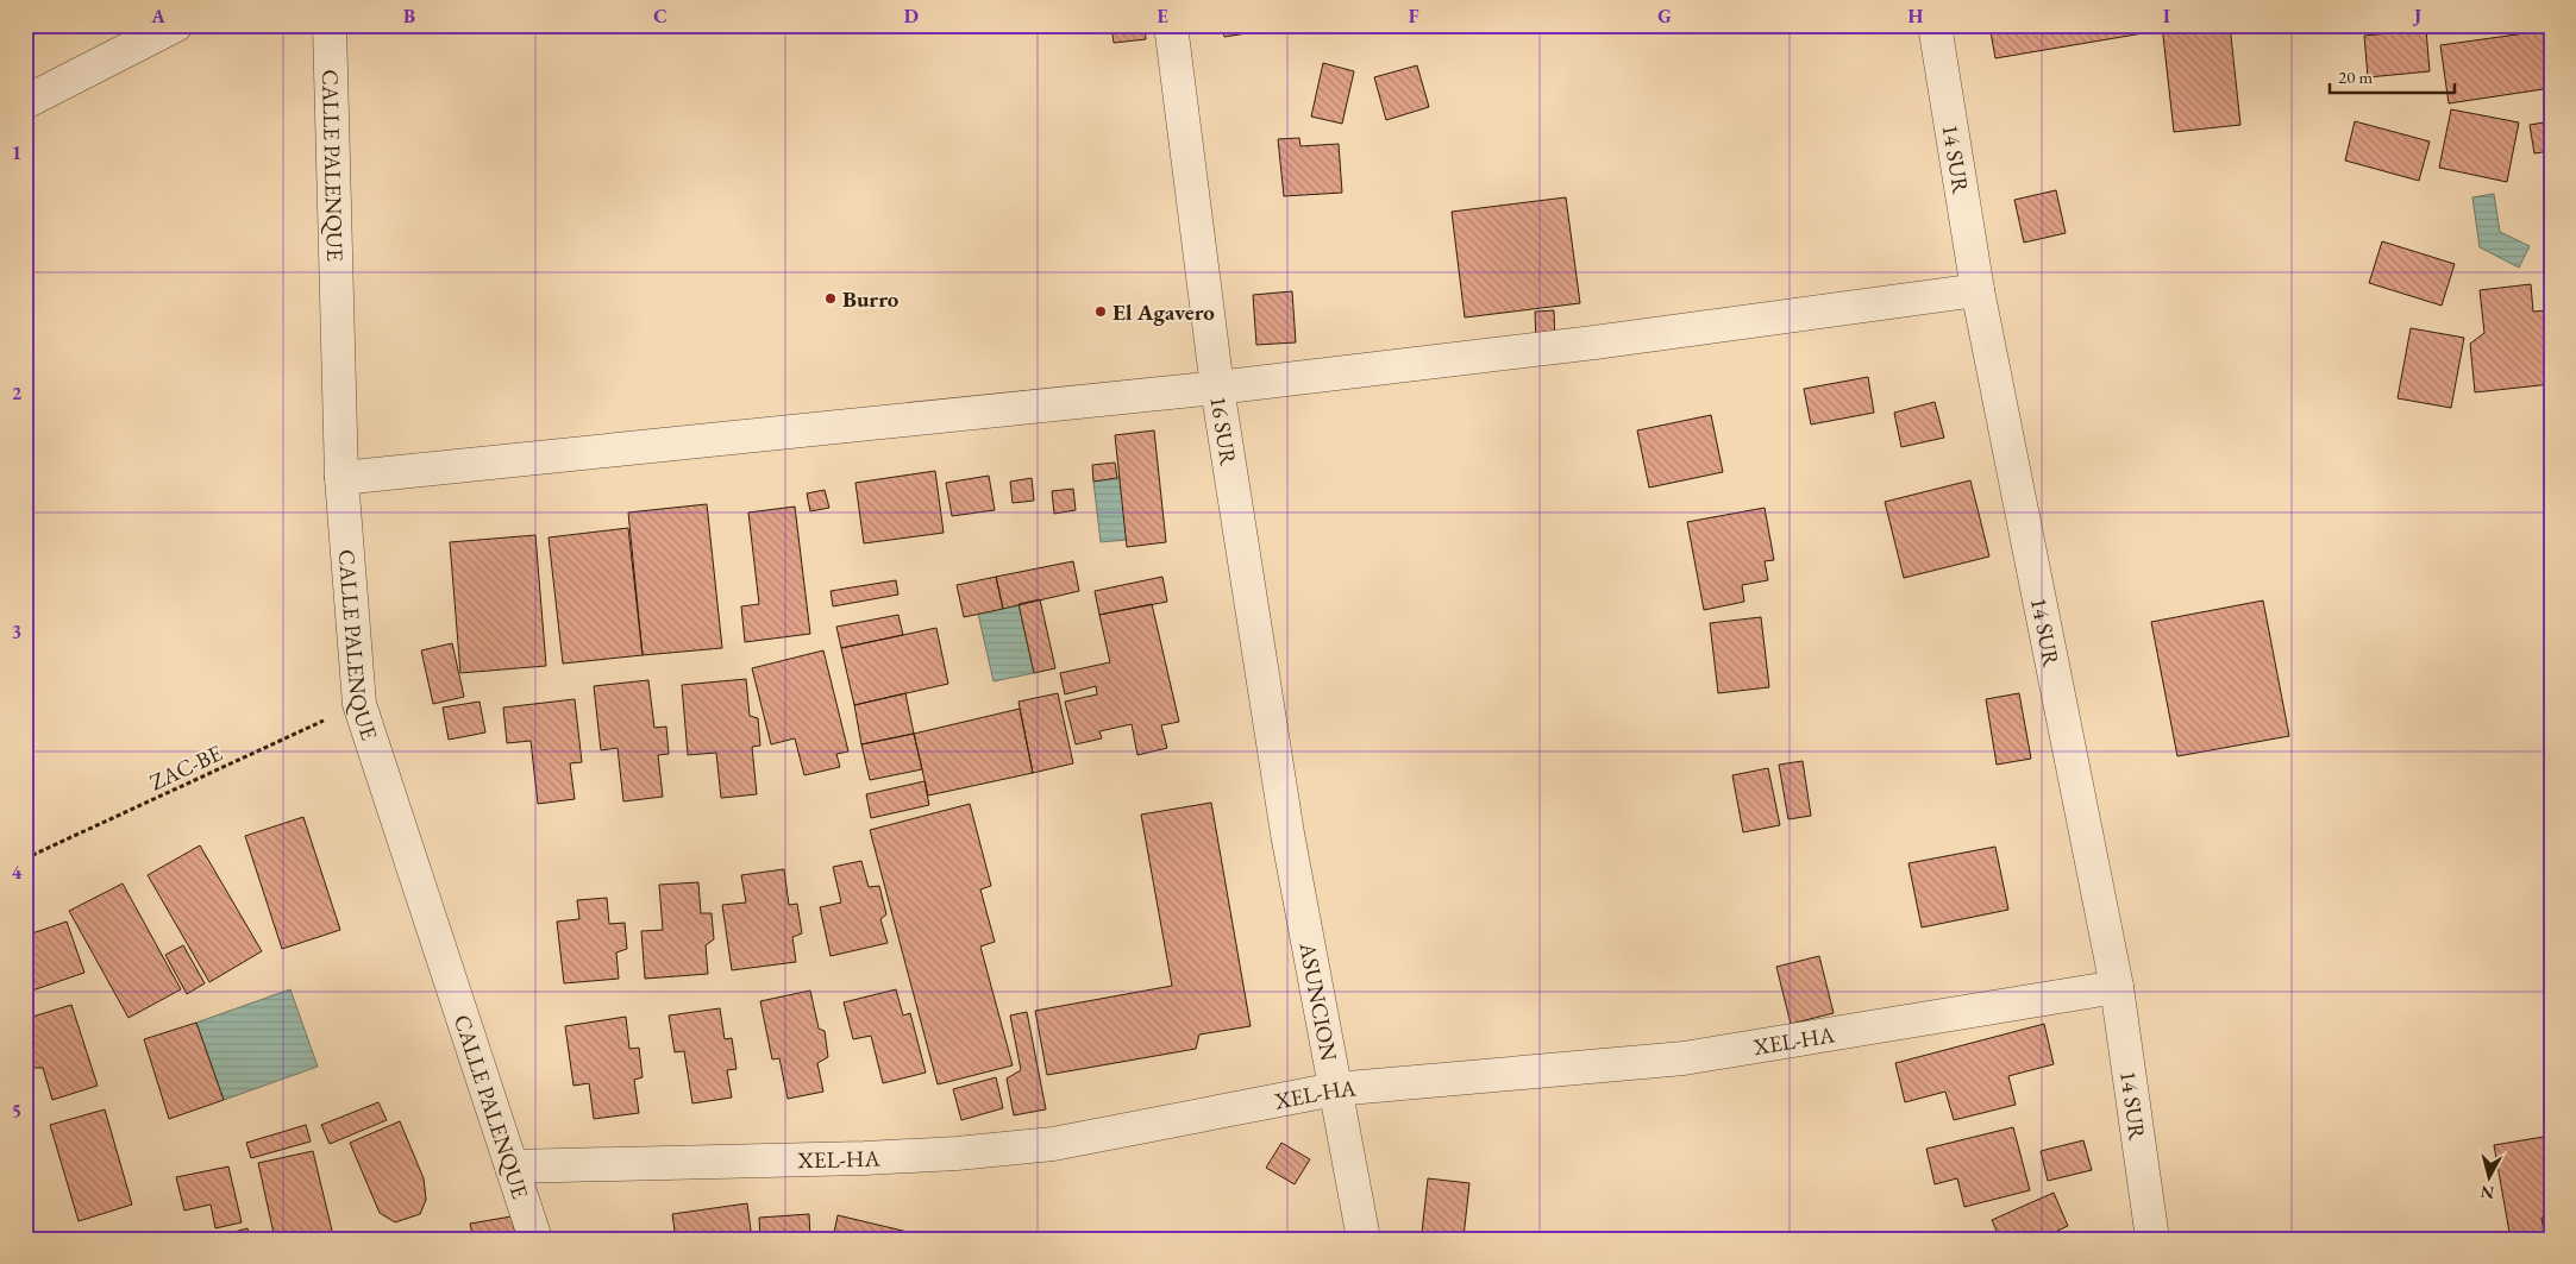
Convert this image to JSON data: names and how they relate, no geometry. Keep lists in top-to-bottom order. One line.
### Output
{"streets":{"street":["14 SUR","CALLE PALENQUE","16 SUR","ASUNCION","XEL-HA"],"path":["ZAC-BE"]},"crossings":[["14 SUR","XEL-HA"],["CALLE PALENQUE","ZAC-BE"],["CALLE PALENQUE","XEL-HA"],["16 SUR","ASUNCION"],["ASUNCION","XEL-HA"]],"places":["Burro","El Agavero"],"scale_bar":"20 m","north":"bottom","grid":{"columns":["A","B","C","D","E","F","G","H","I","J"],"rows":["1","2","3","4","5"]}}
